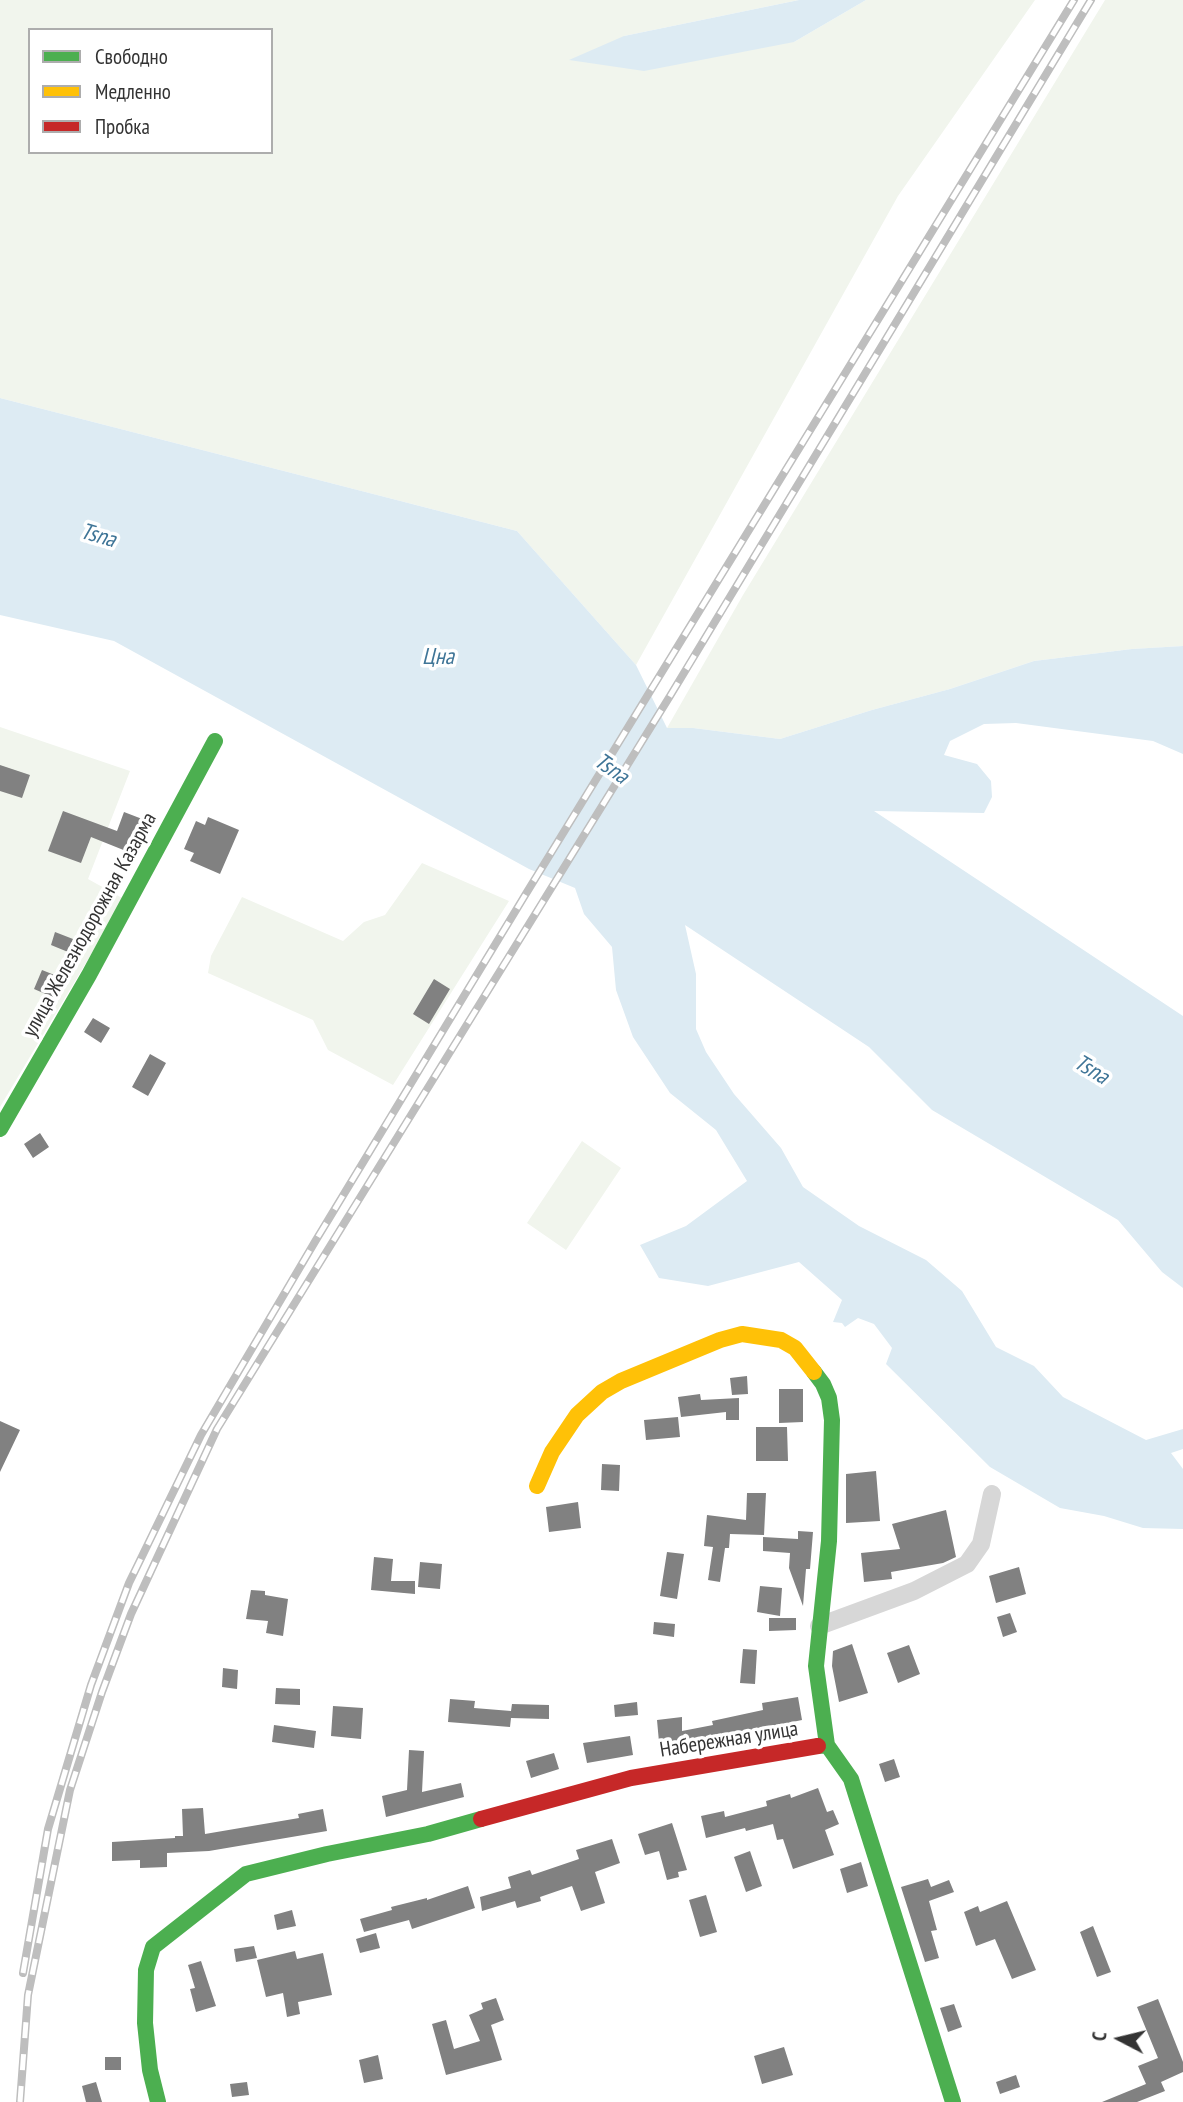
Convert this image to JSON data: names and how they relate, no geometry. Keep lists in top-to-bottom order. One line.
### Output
{"streets":{"street":["улица Железнодорожная Казарма","Набережная улица"]},"water":["Tsna","Цна"],"legend":["Свободно","Медленно","Пробка"],"north":"left"}
